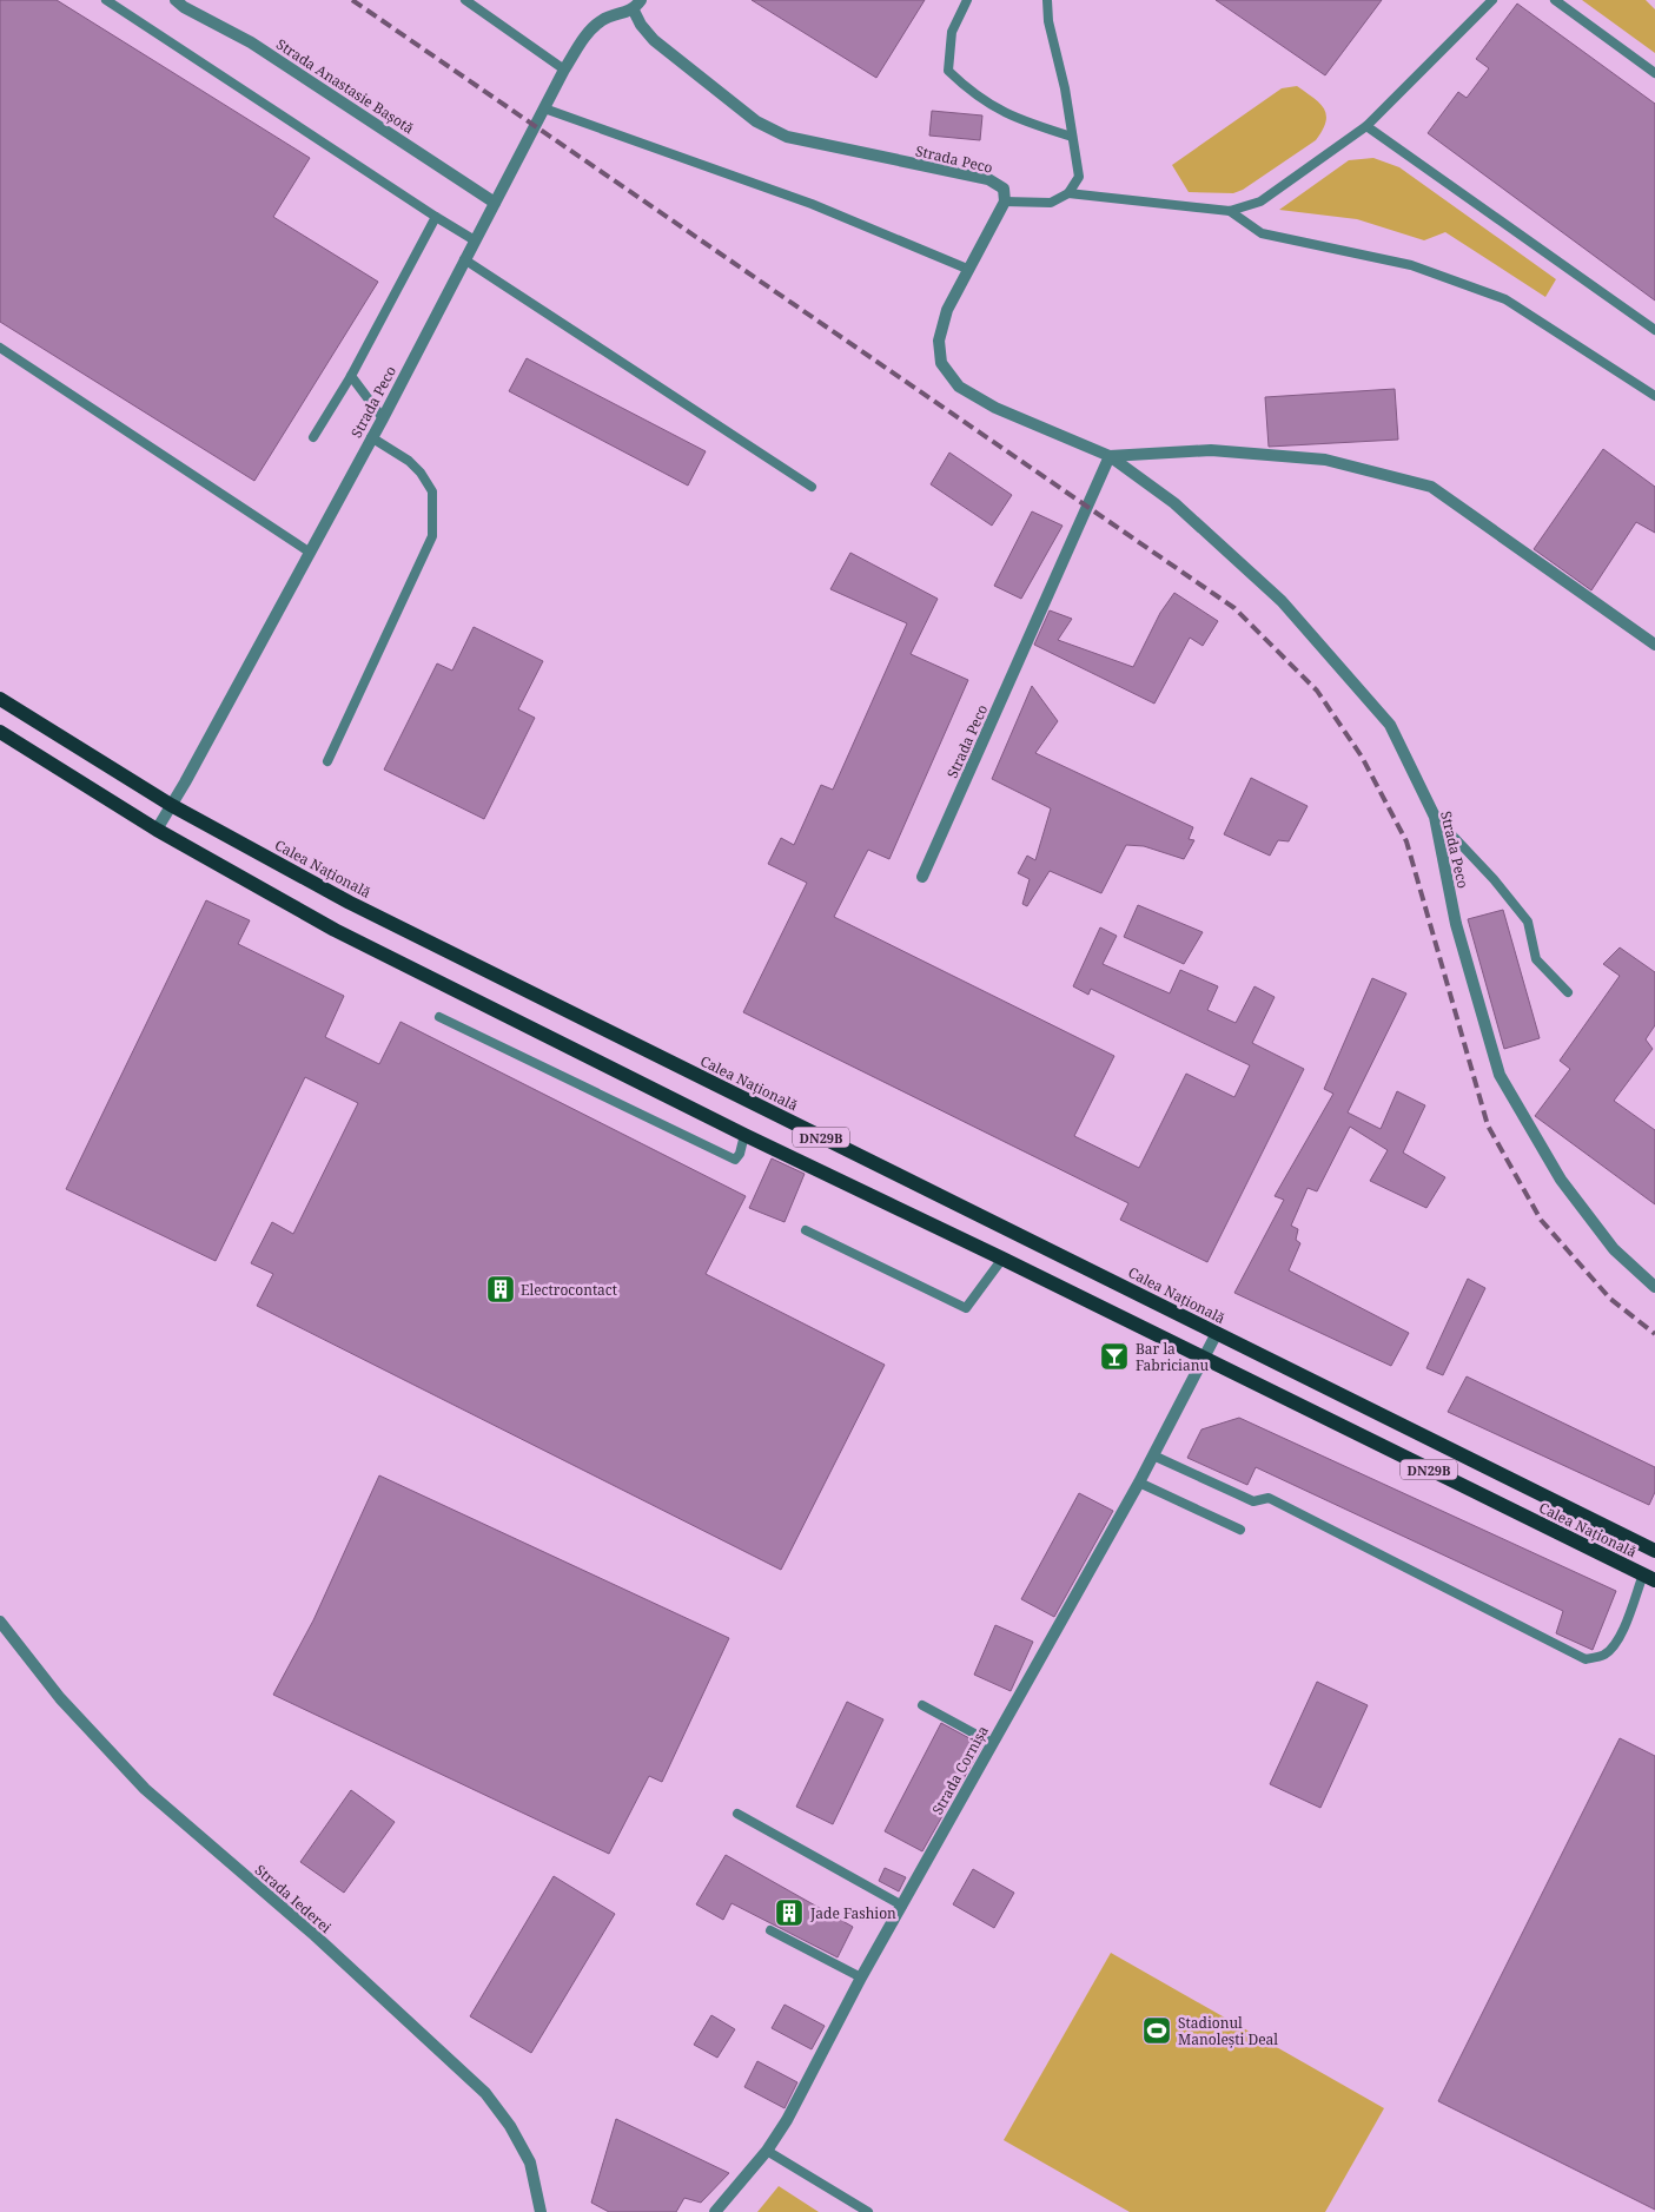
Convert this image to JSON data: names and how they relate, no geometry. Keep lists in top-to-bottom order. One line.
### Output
{"streets":{"main road":["Calea Națională","DN29B"],"street":["Strada Anastasie Bașotă","Strada Peco","Strada Cornișa","Strada Iederei"]},"crossings":[["Strada Anastasie Bașotă","Strada Peco"],["Strada Peco","Calea Națională"],["Calea Națională","Strada Cornișa"]],"places":{"building":["Electrocontact","Jade Fashion"],"bar":["Bar la Fabricianu"],"sports":["Stadionul Manolești Deal"]}}
